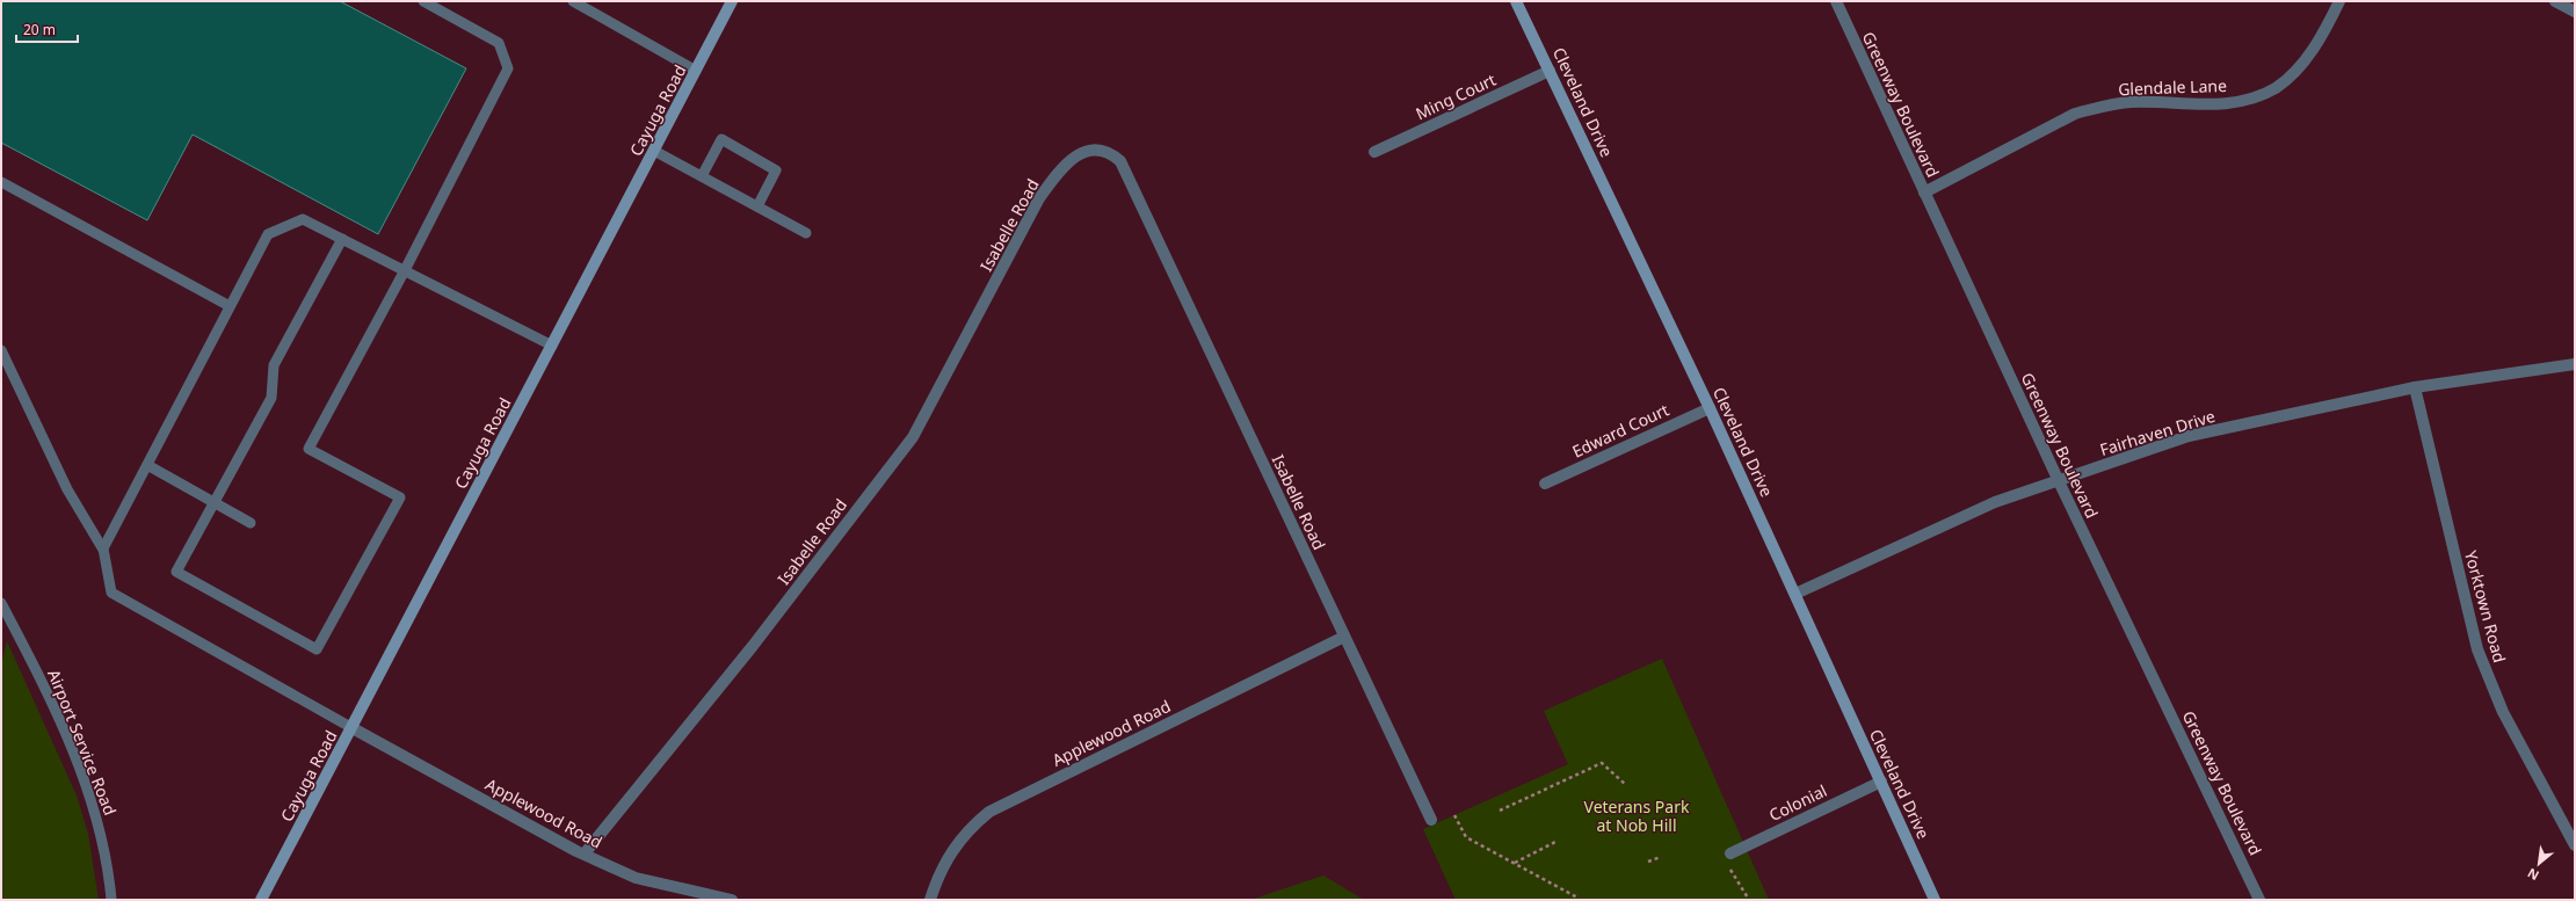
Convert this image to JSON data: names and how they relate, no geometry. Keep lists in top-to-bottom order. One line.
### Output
{"streets":{"main road":["Cleveland Drive","Cayuga Road"],"street":["Glendale Lane","Ming Court","Greenway Boulevard","Isabelle Road","Edward Court","Fairhaven Drive","Yorktown Road","Applewood Road","Colonial"],"lane":["Airport Service Road"]},"crossings":[["Glendale Lane","Greenway Boulevard"],["Ming Court","Cleveland Drive"],["Cleveland Drive","Edward Court"],["Cleveland Drive","Fairhaven Drive"],["Cleveland Drive","Colonial"],["Greenway Boulevard","Fairhaven Drive"],["Cayuga Road","Applewood Road"],["Isabelle Road","Applewood Road"],["Fairhaven Drive","Yorktown Road"]],"parks":["Veterans Park at Nob Hill"],"scale_bar":"20 m","north":"bottom left"}
